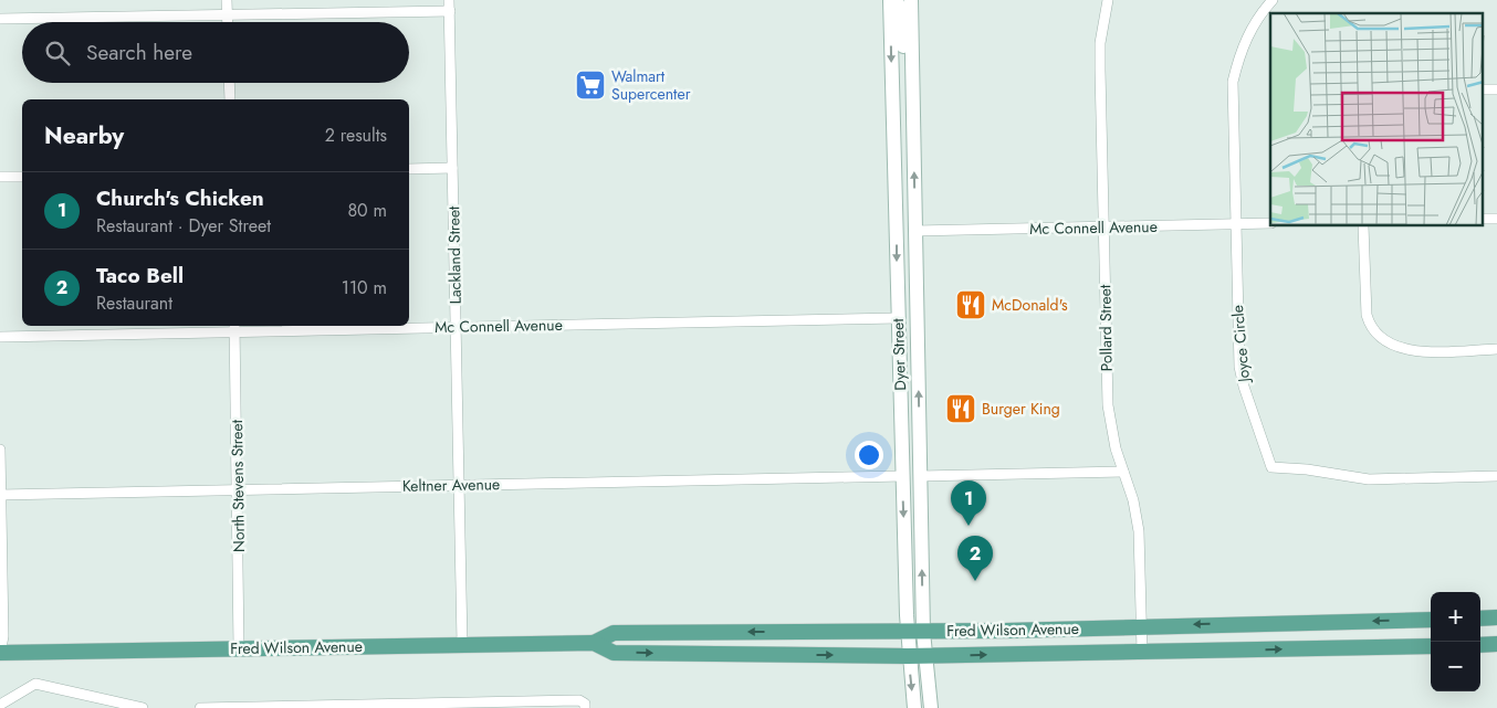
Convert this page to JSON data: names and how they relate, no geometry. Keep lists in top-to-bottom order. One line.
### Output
{"streets":{"main road":["Dyer Street","Fred Wilson Avenue"],"street":["Mc Connell Avenue","Lackland Street","Pollard Street","Joyce Circle","Keltner Avenue","North Stevens Street"]},"crossings":[["Mc Connell Avenue","Lackland Street"],["Mc Connell Avenue","Pollard Street"],["Mc Connell Avenue","Joyce Circle"],["Mc Connell Avenue","Dyer Street"],["Mc Connell Avenue","North Stevens Street"],["Lackland Street","Keltner Avenue"],["Lackland Street","Fred Wilson Avenue"],["Pollard Street","Fred Wilson Avenue"],["Dyer Street","Keltner Avenue"],["Dyer Street","Fred Wilson Avenue"],["Keltner Avenue","North Stevens Street"],["North Stevens Street","Fred Wilson Avenue"]],"places":{"supermarket":["Walmart Supercenter"],"restaurant":["McDonald's","Burger King"]},"page":{"search":"Search here","heading":["Nearby","2 results"],"list":[{"mark":"1","name":"Church's Chicken","note":"Restaurant · Dyer Street","value":"80 m"},{"mark":"2","name":"Taco Bell","note":"Restaurant","value":"110 m"}],"pins":["1","2"],"map_buttons":["+","−"]}}
